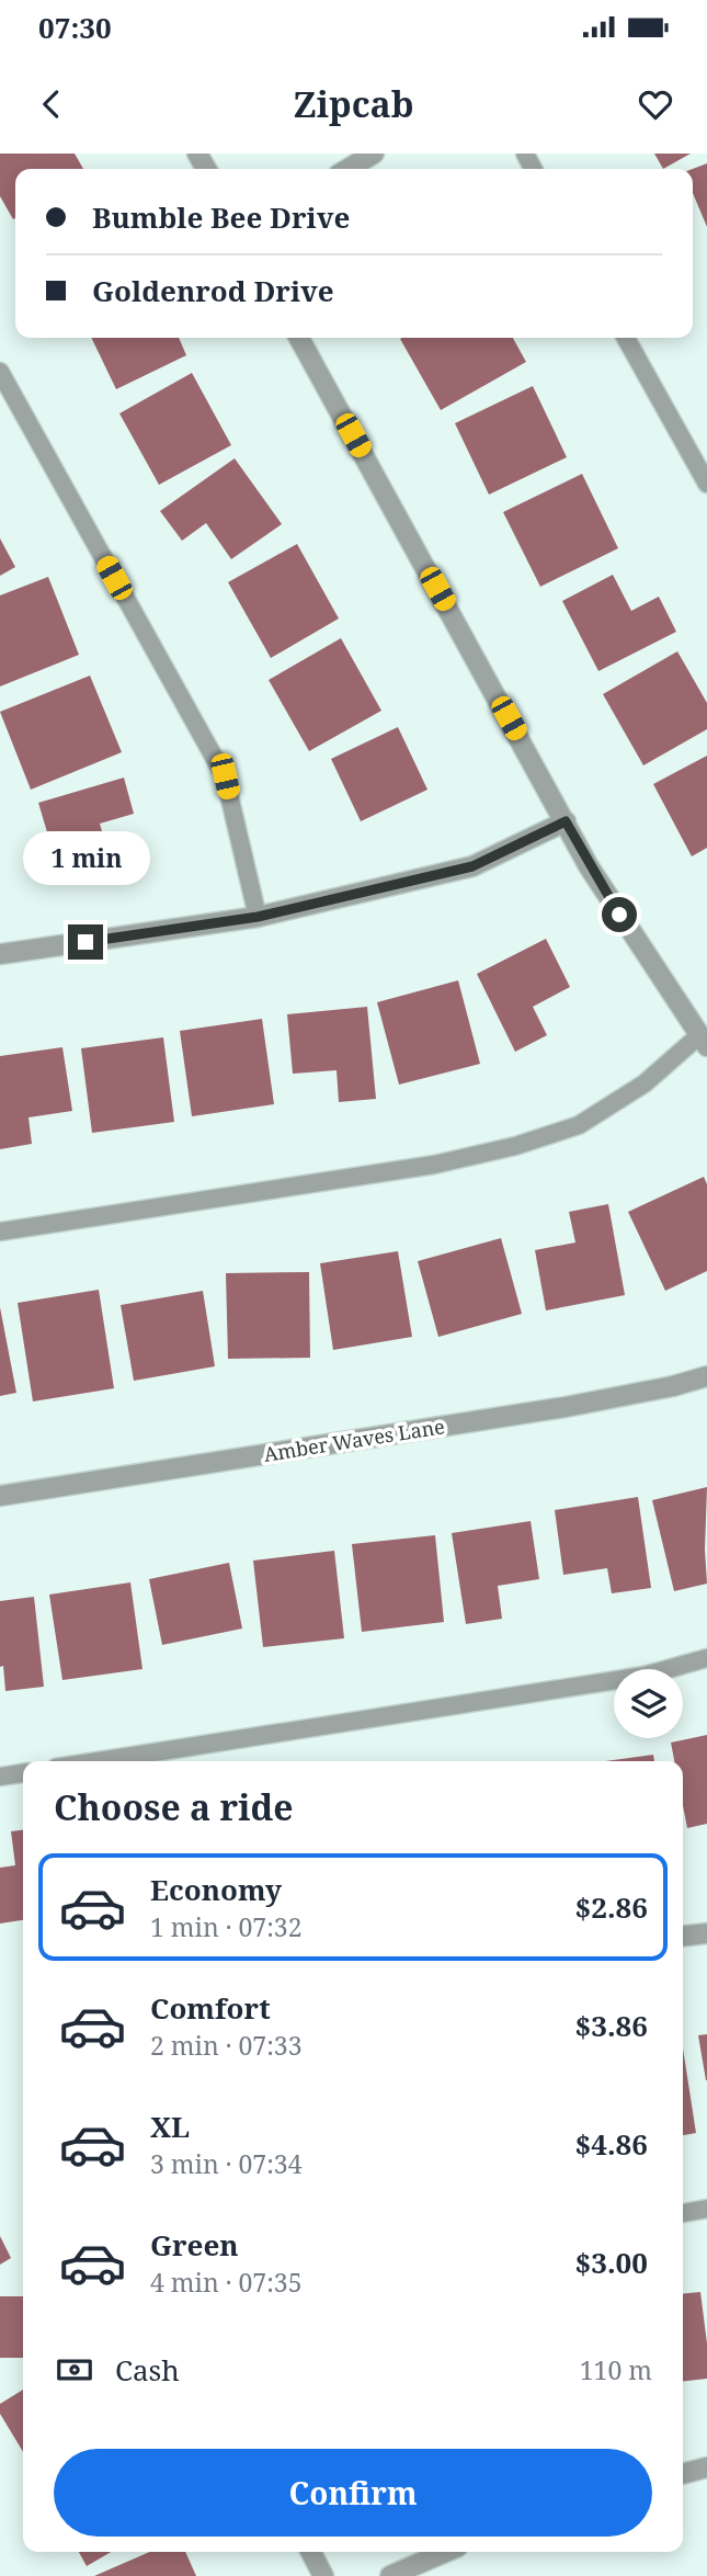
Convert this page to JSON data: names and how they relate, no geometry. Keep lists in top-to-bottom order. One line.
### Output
{"streets":{"street":["Amber Waves Lane"]},"page":{"status":"07:30","header":"Zipcab","banner":["Bumble Bee Drive","Goldenrod Drive"],"bubble":"1 min","heading":"Choose a ride","list":[{"name":"Economy","note":"1 min · 07:32","value":"$2.86"},{"name":"Comfort","note":"2 min · 07:33","value":"$3.86"},{"name":"XL","note":"3 min · 07:34","value":"$4.86"},{"name":"Green","note":"4 min · 07:35","value":"$3.00"}],"pay":["Cash","110 m"],"buttons":"Confirm"}}
